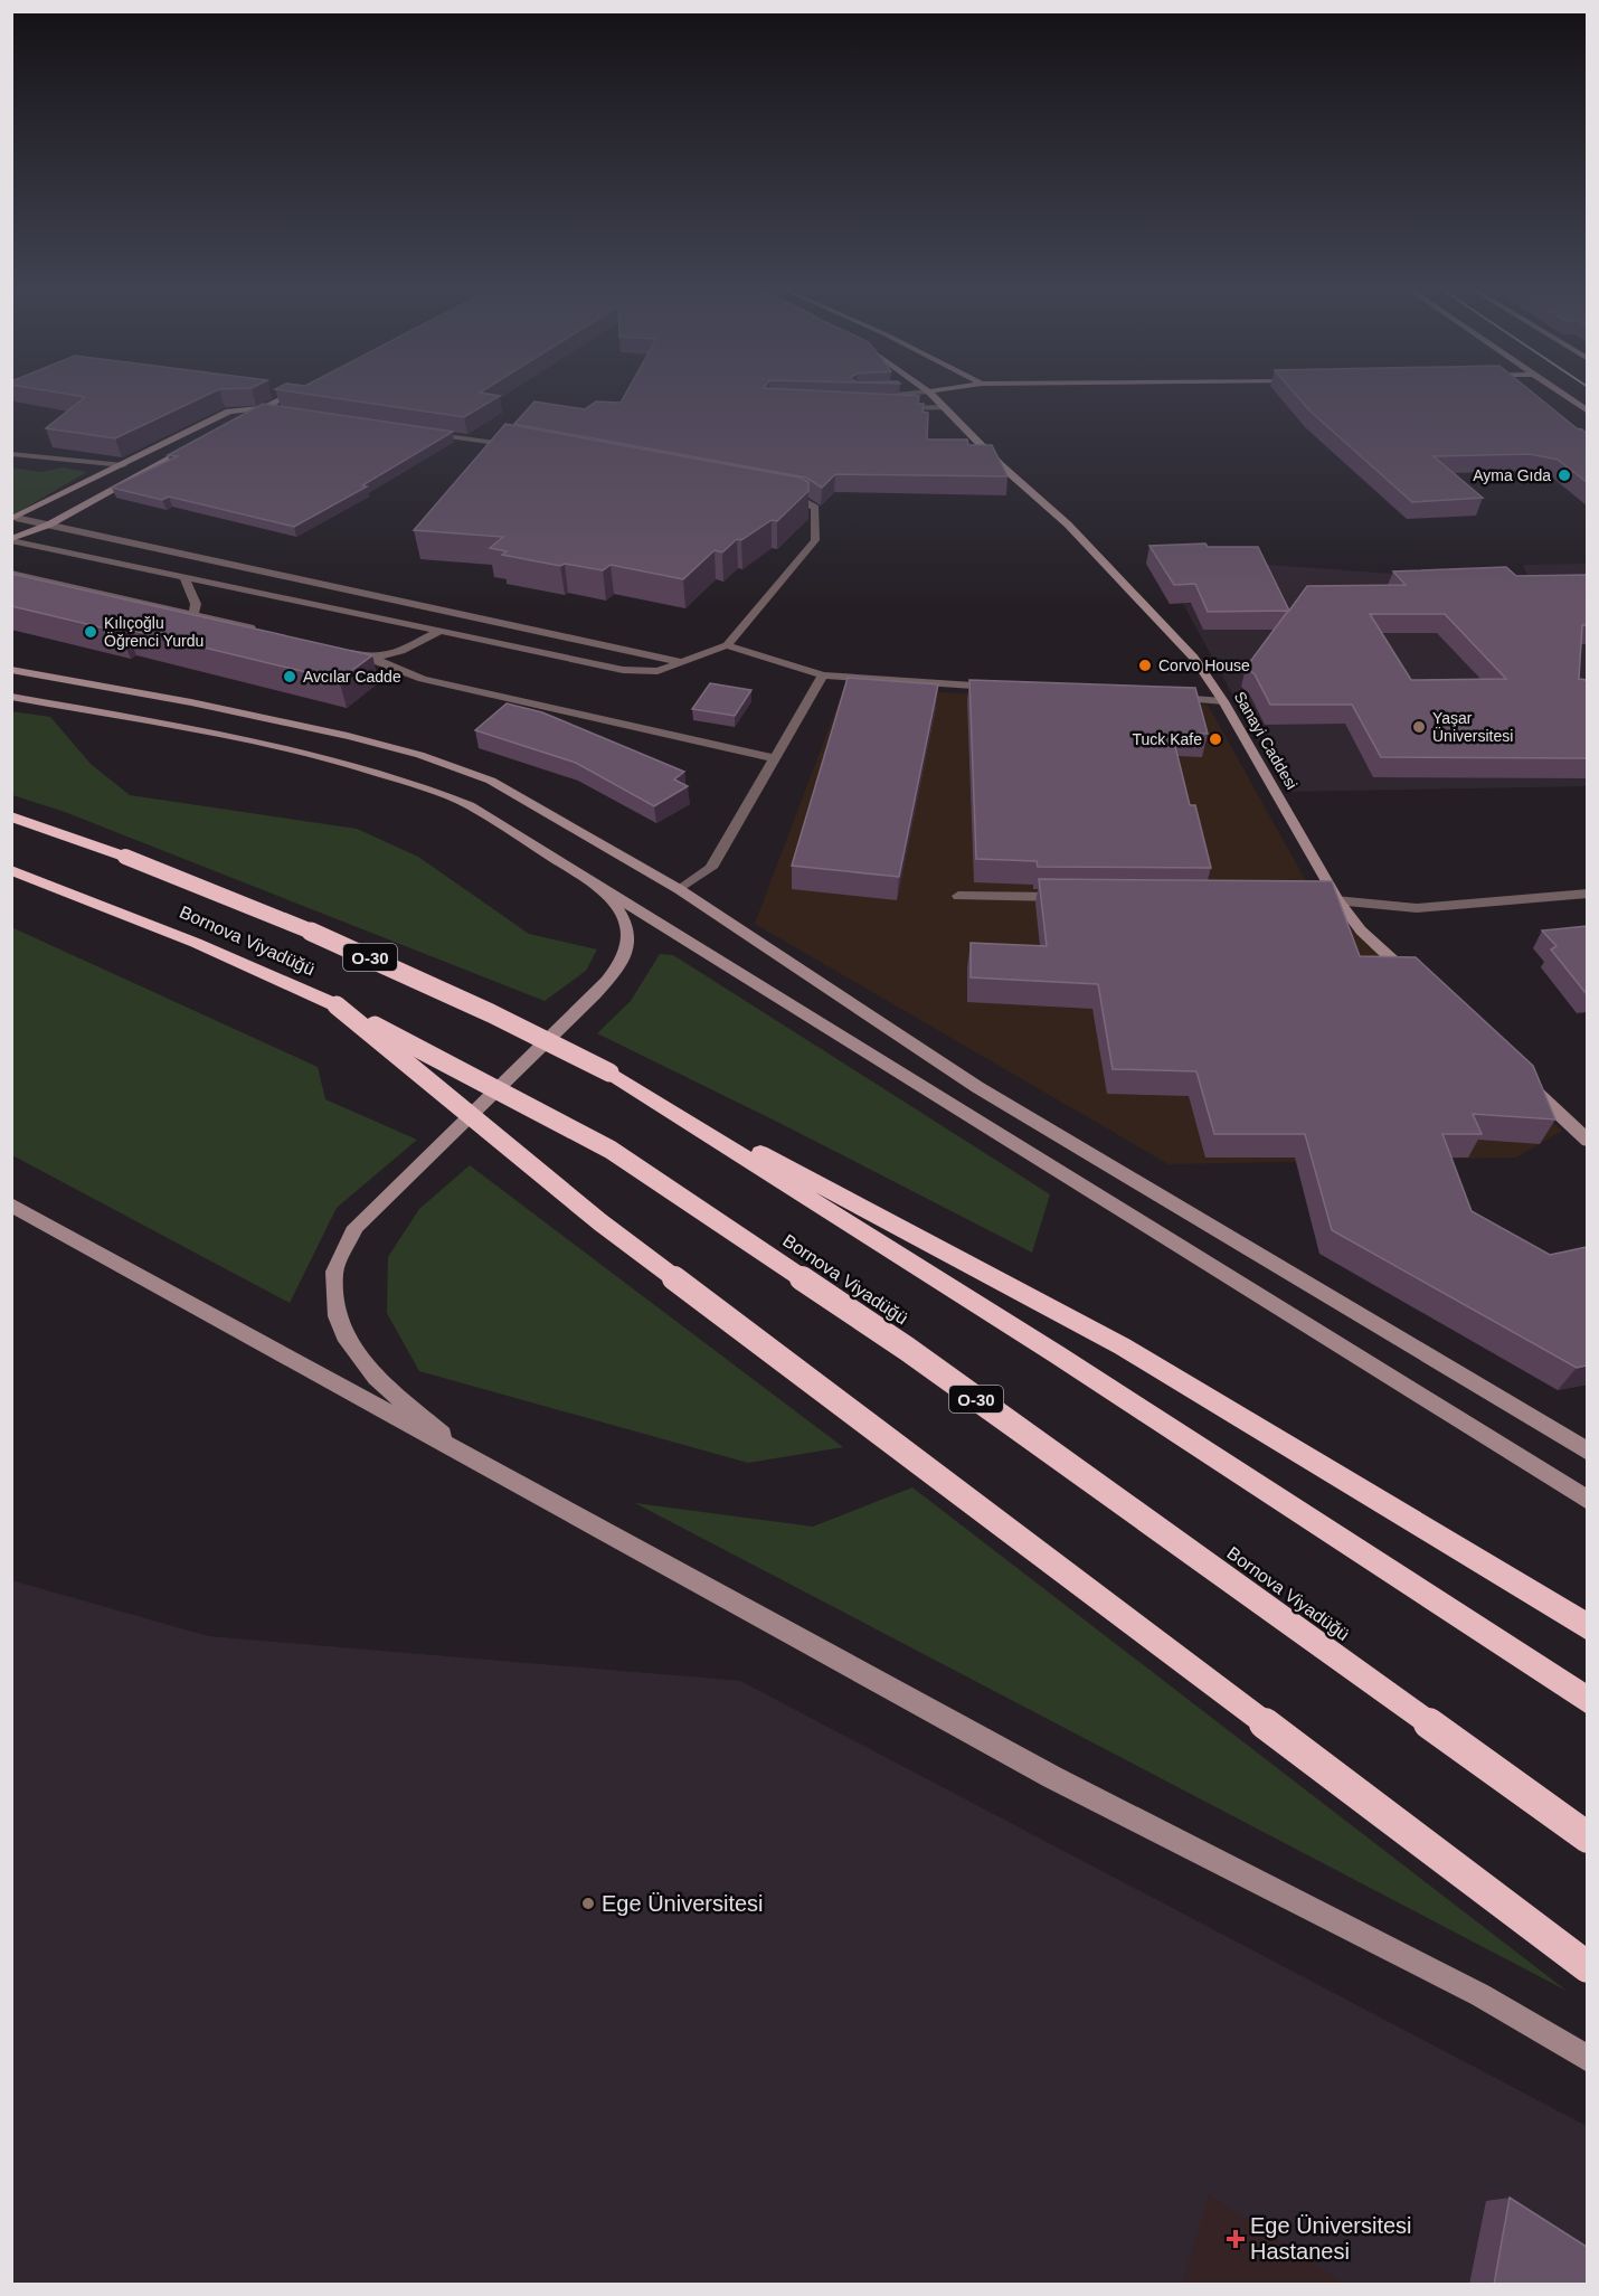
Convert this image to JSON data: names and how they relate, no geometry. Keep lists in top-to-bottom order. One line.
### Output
{"streets":{"highway":["Bornova Viyadüğü","O-30"],"street":["Sanayi Caddesi"]},"crossings":[["Bornova Viyadüğü","O-30"]],"places":{"other":["Ayma Gıda","Kılıçoğlu Öğrenci Yurdu","Corvo House","Avcılar Cadde","Yaşar Üniversitesi","Tuck Kafe","Ege Üniversitesi"],"health":["Ege Üniversitesi Hastanesi"]}}
